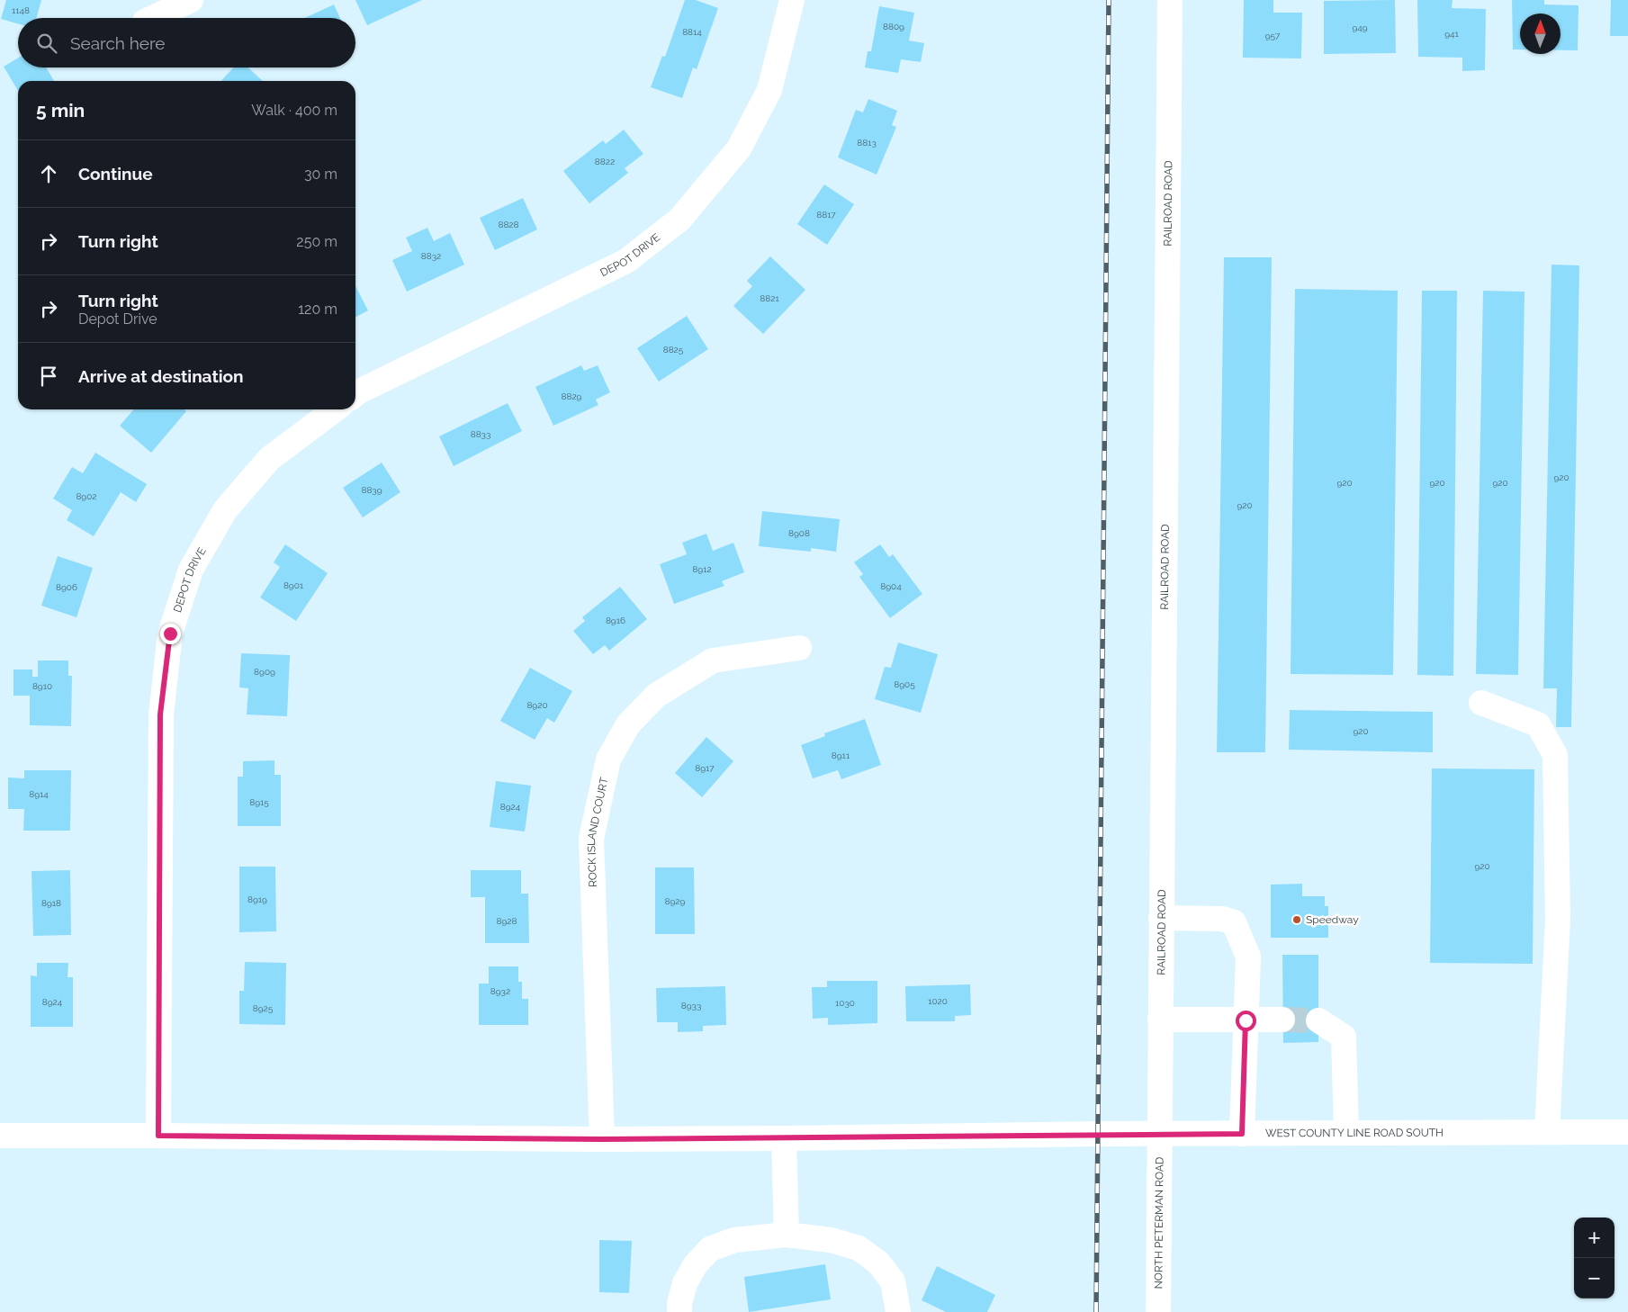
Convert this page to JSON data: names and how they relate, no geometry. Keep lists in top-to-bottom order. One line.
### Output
{"streets":{"street":["RAILROAD ROAD","DEPOT DRIVE","ROCK ISLAND COURT","WEST COUNTY LINE ROAD SOUTH","NORTH PETERMAN ROAD"]},"crossings":[["RAILROAD ROAD","WEST COUNTY LINE ROAD SOUTH"],["RAILROAD ROAD","NORTH PETERMAN ROAD"],["DEPOT DRIVE","WEST COUNTY LINE ROAD SOUTH"],["ROCK ISLAND COURT","WEST COUNTY LINE ROAD SOUTH"],["WEST COUNTY LINE ROAD SOUTH","NORTH PETERMAN ROAD"]],"places":["Speedway"],"house_numbers":["1148","8809","949","8814","941","957","8813","8822","8817","8828","8832","8821","8825","8829","8833","920","920","920","920","8839","8902","920","8908","8912","8901","8904","8906","8916","8909","8905","8910","8920","920","8911","8917","8914","8915","8924","920","8919","8929","8918","8928","8932","1020","8924","1030","8933","8925"],"north":"top","page":{"search":"Search here","heading":["5 min","Walk · 400 m"],"list":[["Continue","30 m"],["Turn right","250 m"],["Turn right","Depot Drive","120 m"],"Arrive at destination"],"map_buttons":["+","−"]}}
